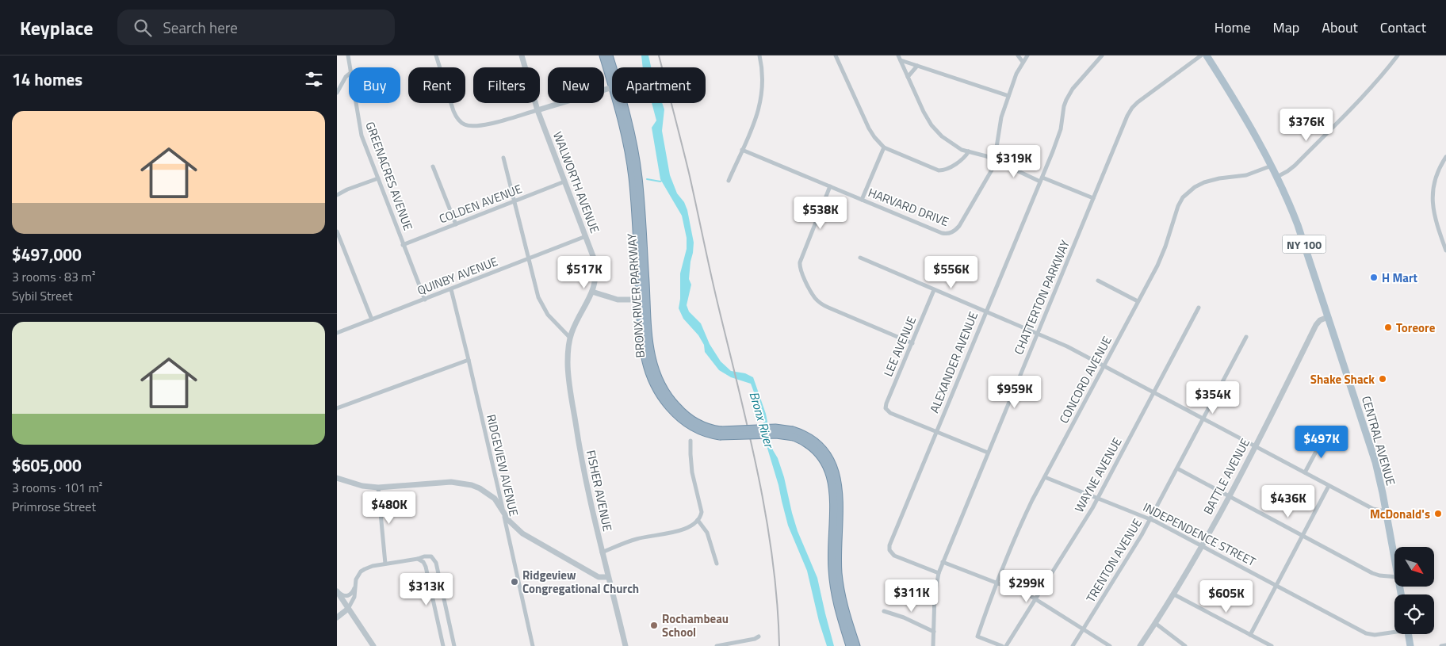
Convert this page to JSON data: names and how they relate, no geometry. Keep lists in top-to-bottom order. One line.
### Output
{"streets":{"highway":["BRONX RIVER PARKWAY"],"main road":["NY 100","CENTRAL AVENUE"],"street":["GREENACRES AVENUE","WALWORTH AVENUE","COLDEN AVENUE","HARVARD DRIVE","QUINBY AVENUE","CHATTERTON PARKWAY","LEE AVENUE","ALEXANDER AVENUE","CONCORD AVENUE","RIDGEVIEW AVENUE","WAYNE AVENUE","BATTLE AVENUE","FISHER AVENUE","INDEPENDENCE STREET","TRENTON AVENUE"]},"crossings":[["GREENACRES AVENUE","COLDEN AVENUE"],["GREENACRES AVENUE","QUINBY AVENUE"],["WALWORTH AVENUE","COLDEN AVENUE"],["WALWORTH AVENUE","QUINBY AVENUE"],["WALWORTH AVENUE","FISHER AVENUE"],["NY 100","CONCORD AVENUE"],["NY 100","CENTRAL AVENUE"],["QUINBY AVENUE","RIDGEVIEW AVENUE"],["CHATTERTON PARKWAY","ALEXANDER AVENUE"],["LEE AVENUE","ALEXANDER AVENUE"],["CONCORD AVENUE","INDEPENDENCE STREET"],["CENTRAL AVENUE","BATTLE AVENUE"],["WAYNE AVENUE","INDEPENDENCE STREET"],["BATTLE AVENUE","INDEPENDENCE STREET"],["INDEPENDENCE STREET","TRENTON AVENUE"]],"water":["Bronx River"],"places":["H Mart","Toreore","Shake Shack","McDonald's","Ridgeview Congregational Church","Rochambeau School"],"north":"bottom right","page":{"header":"Keyplace","search":"Search here","nav":["Home","Map","About","Contact"],"heading":"14 homes","chip":["Buy","Rent","Filters","New","Apartment"],"list":[{"name":"$497,000","note":"3 rooms · 83 m² · Sybil Street"},{"name":"$605,000","note":"3 rooms · 101 m² · Primrose Street"}],"price":["$376K","$319K","$538K","$517K","$556K","$959K","$354K","$497K","$436K","$480K","$299K","$313K","$311K","$605K"]}}
